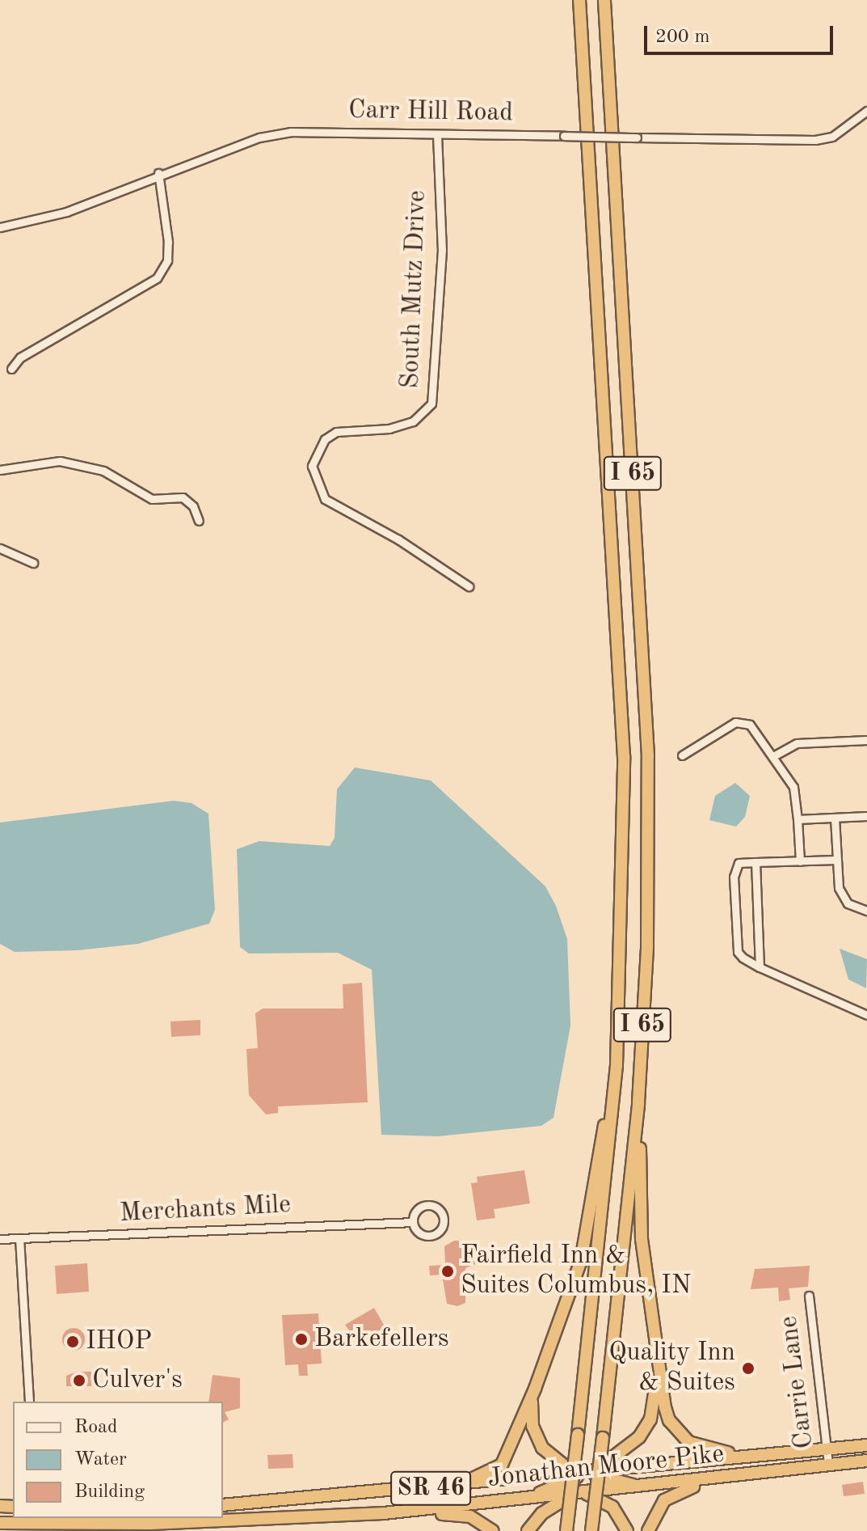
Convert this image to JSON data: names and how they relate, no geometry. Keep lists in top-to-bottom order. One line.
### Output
{"streets":{"highway":["I 65","Jonathan Moore Pike","SR 46"],"street":["Carr Hill Road","South Mutz Drive","Merchants Mile","Carrie Lane"]},"crossings":[["Carr Hill Road","South Mutz Drive"],["Carrie Lane","Jonathan Moore Pike"]],"places":["Fairfield Inn & Suites Columbus, IN","Barkefellers","IHOP","Quality Inn & Suites","Culver's"],"legend":["Road","Water","Building"],"scale_bar":"200 m"}
